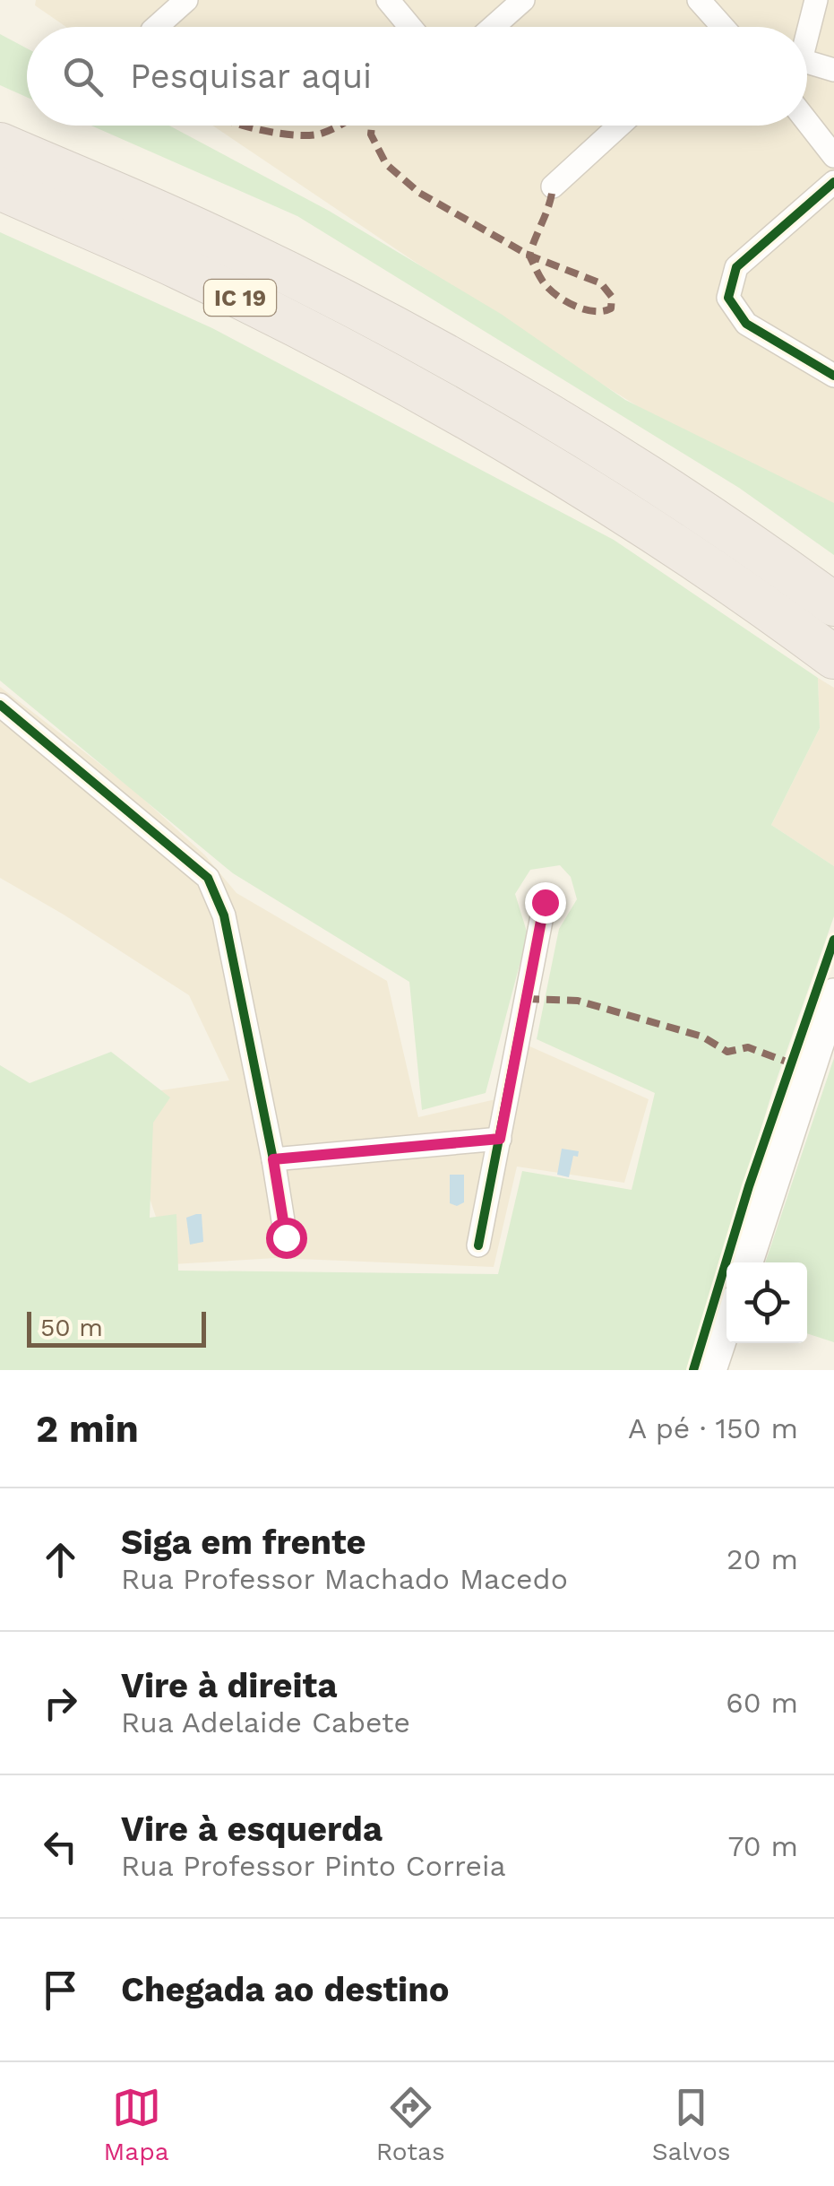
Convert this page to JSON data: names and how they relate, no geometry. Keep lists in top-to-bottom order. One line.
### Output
{"streets":{"highway":["IC 19"]},"scale_bar":"50 m","page":{"search":"Pesquisar aqui","scale":"50 m","heading":["2 min","A pé · 150 m"],"list":[["Siga em frente","Rua Professor Machado Macedo","20 m"],["Vire à direita","Rua Adelaide Cabete","60 m"],["Vire à esquerda","Rua Professor Pinto Correia","70 m"],"Chegada ao destino"],"nav":["Mapa","Rotas","Salvos"]}}
